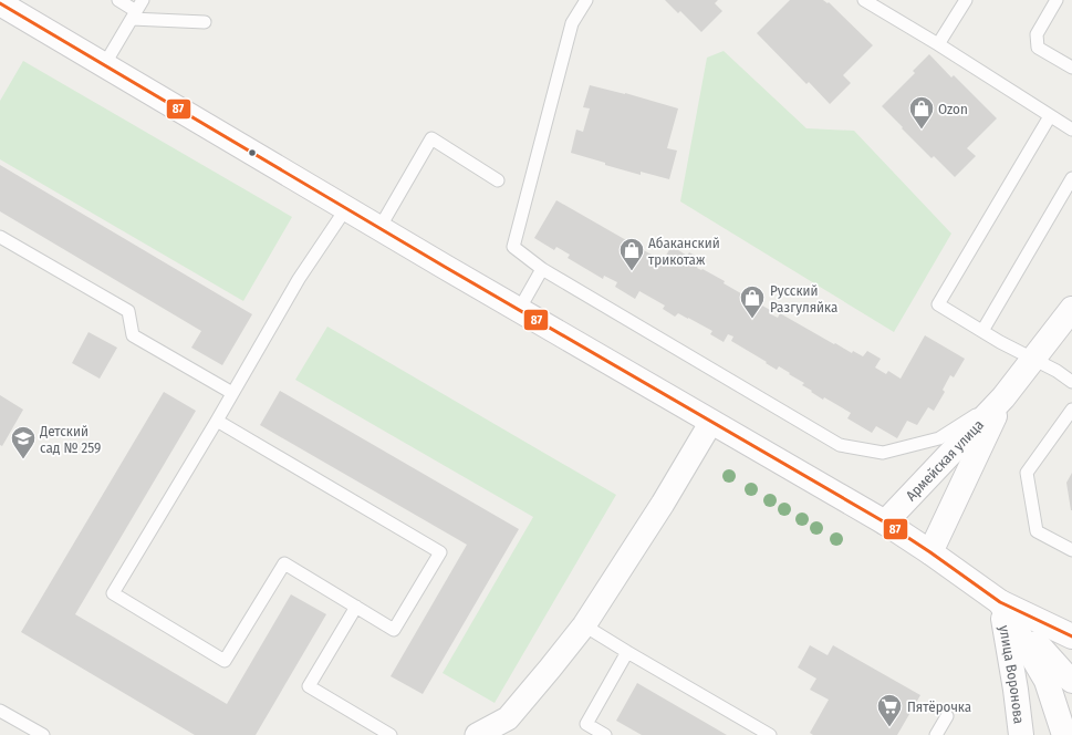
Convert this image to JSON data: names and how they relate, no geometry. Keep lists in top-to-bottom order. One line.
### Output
{"streets":{"main road":["Армейская улица","улица Воронова"]},"places":{"shop":["Ozon","Абаканский трикотаж","Русский Разгуляйка"],"school or university":["Детский сад № 259"],"supermarket":["Пятёрочка"]},"lines":["transit line 87"]}
